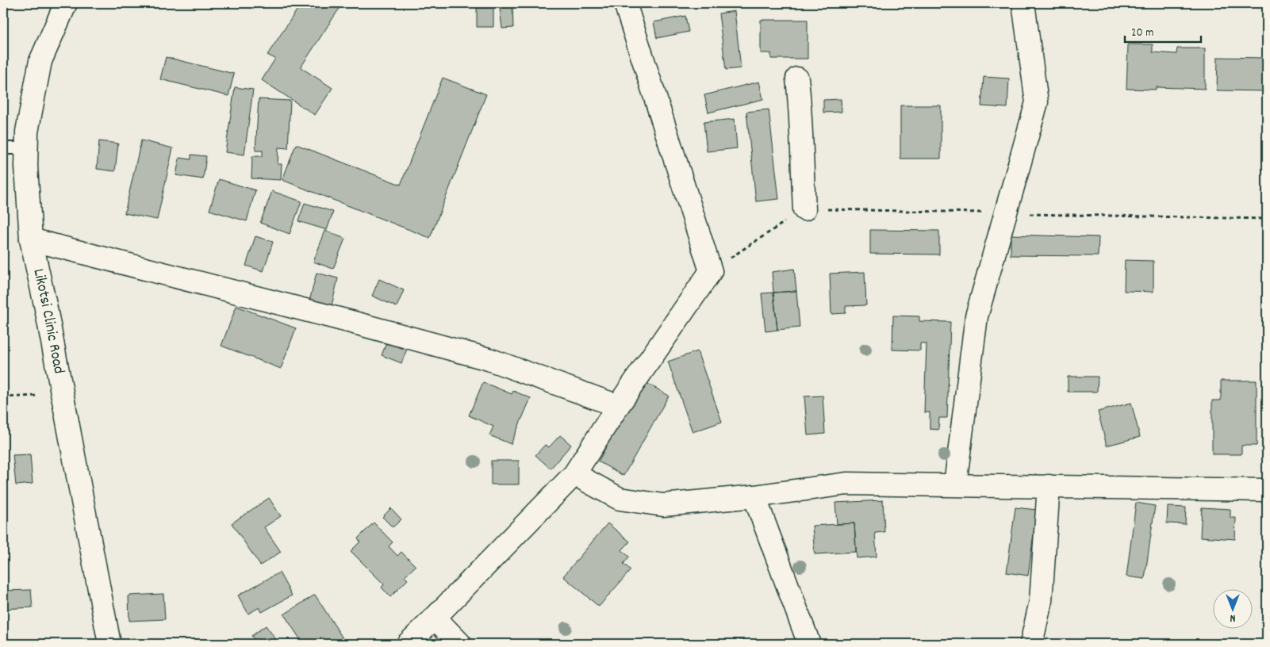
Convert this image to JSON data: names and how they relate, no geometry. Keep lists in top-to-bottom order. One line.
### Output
{"streets":{"street":["Likotsi Clinic Road"]},"scale_bar":"20 m","north":"bottom"}
